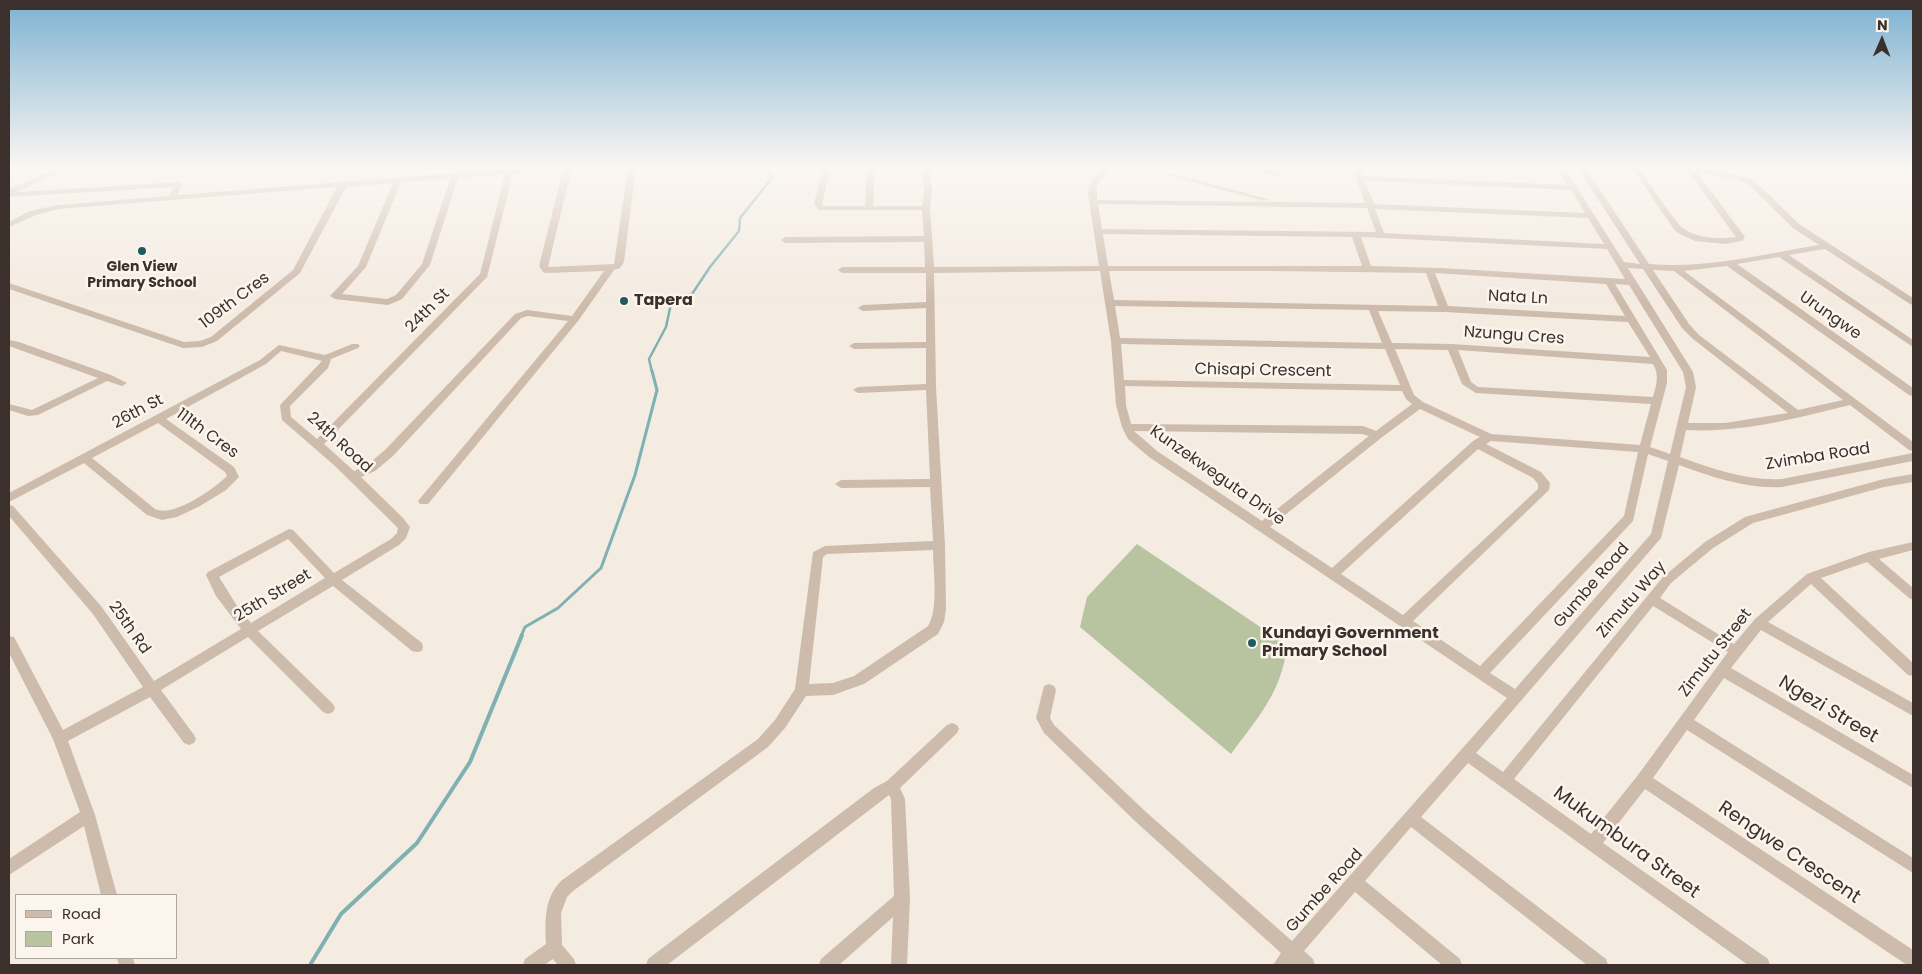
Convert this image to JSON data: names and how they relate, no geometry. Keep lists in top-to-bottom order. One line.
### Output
{"streets":{"street":["Nata Ln","109th Cres","24th St","Urungwe","Nzungu Cres","Chisapi Crescent","26th St","111th Cres","24th Road","Zvimba Road","Kunzekweguta Drive","Gumbe Road","25th Street","Zimutu Way","25th Rd","Zimutu Street","Ngezi Street","Mukumbura Street","Rengwe Crescent"]},"crossings":[["Nata Ln","Kunzekweguta Drive"],["24th St","24th Road"],["Chisapi Crescent","Kunzekweguta Drive"],["26th St","111th Cres"],["26th St","24th Road"],["24th Road","25th Street"],["Zvimba Road","Gumbe Road"],["Kunzekweguta Drive","Gumbe Road"],["Gumbe Road","Mukumbura Street"],["25th Street","25th Rd"],["Zimutu Way","Mukumbura Street"],["Zimutu Street","Ngezi Street"],["Zimutu Street","Mukumbura Street"],["Zimutu Street","Rengwe Crescent"]],"places":["Glen View Primary School","Tapera","Kundayi Government Primary School"],"legend":["Road","Park"],"north":"top"}
